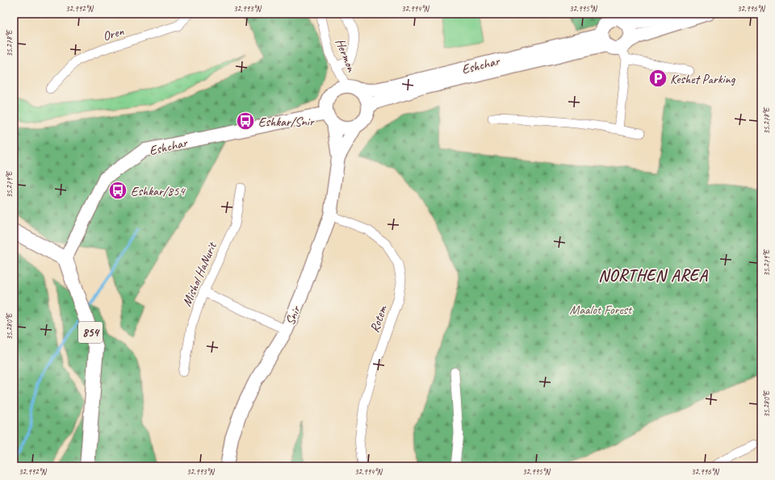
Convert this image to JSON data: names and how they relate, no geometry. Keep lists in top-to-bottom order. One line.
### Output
{"streets":{"main road":["Eshchar","Snir","854"],"street":["Oren","Hermon","Mishol HaNurit","Rotem"]},"crossings":[["Hermon","Eshchar"],["Hermon","Snir"],["Eshchar","Snir"],["Eshchar","854"],["Snir","Rotem"]],"districts":["NORTHEN AREA"],"parks":["Maalot Forest"],"places":{"parking":["Keshet Parking"],"bus stop":["Eshkar/Snir","Eshkar/854"]},"coordinates":["32.992°N","32.993°N","32.994°N","32.995°N","32.996°N","35.278°E","35.279°E","35.280°E"]}
